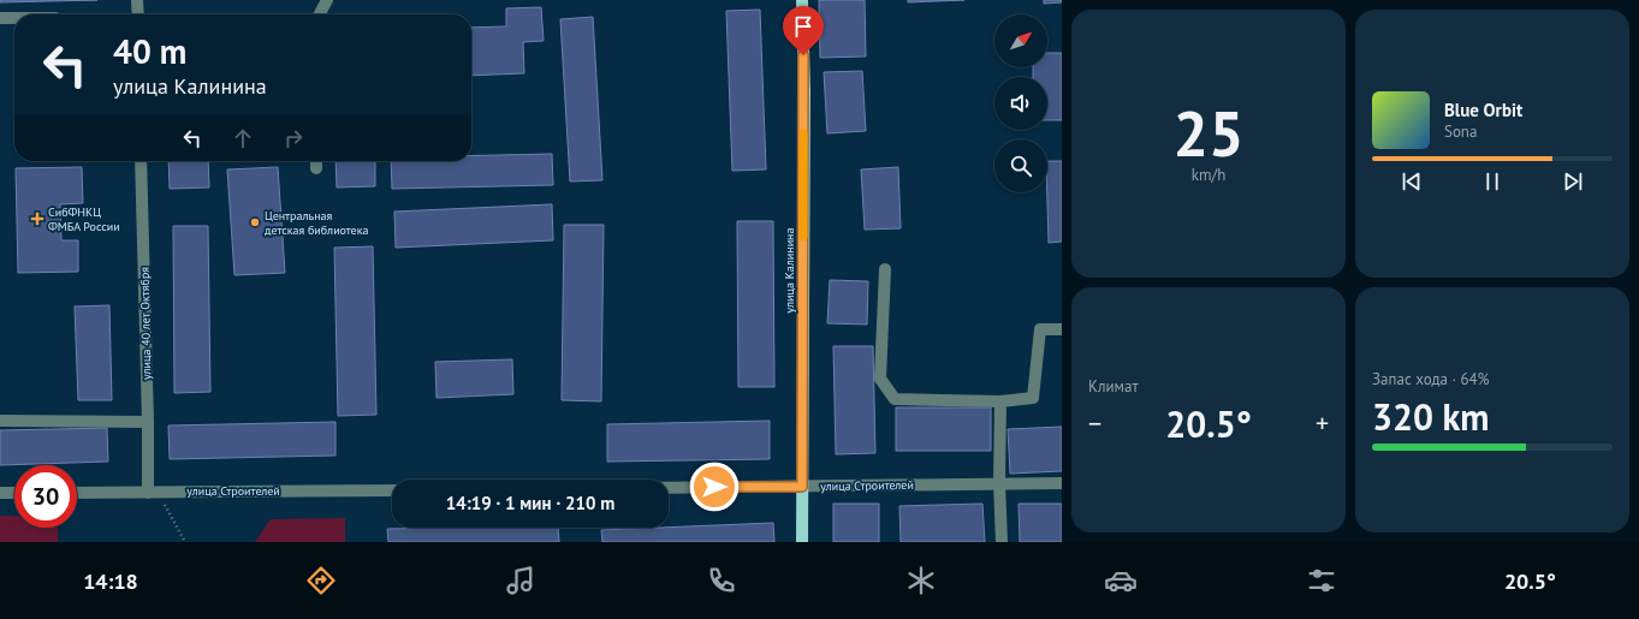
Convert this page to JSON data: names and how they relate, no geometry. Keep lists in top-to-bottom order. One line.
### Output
{"streets":{"main road":["улица Калинина"],"street":["улица 40 лет Октября","улица Строителей"]},"crossings":[["улица Калинина","улица Строителей"],["улица 40 лет Октября","улица Строителей"]],"places":{"health":["СибФНКЦ ФМБА России"],"other":["Центральная детская библиотека"]},"north":"top right","page":{"tile":[["25","km/h"],"Климат",["Запас хода · 64%","320 km"]],"turn":["40 m","улица Калинина"],"song":["Blue Orbit","Sona"],"heat":["−","20.5°","+"],"limit":"30","trip":"14:19 · 1 мин · 210 m","tabs":["14:18","20.5°"]}}
